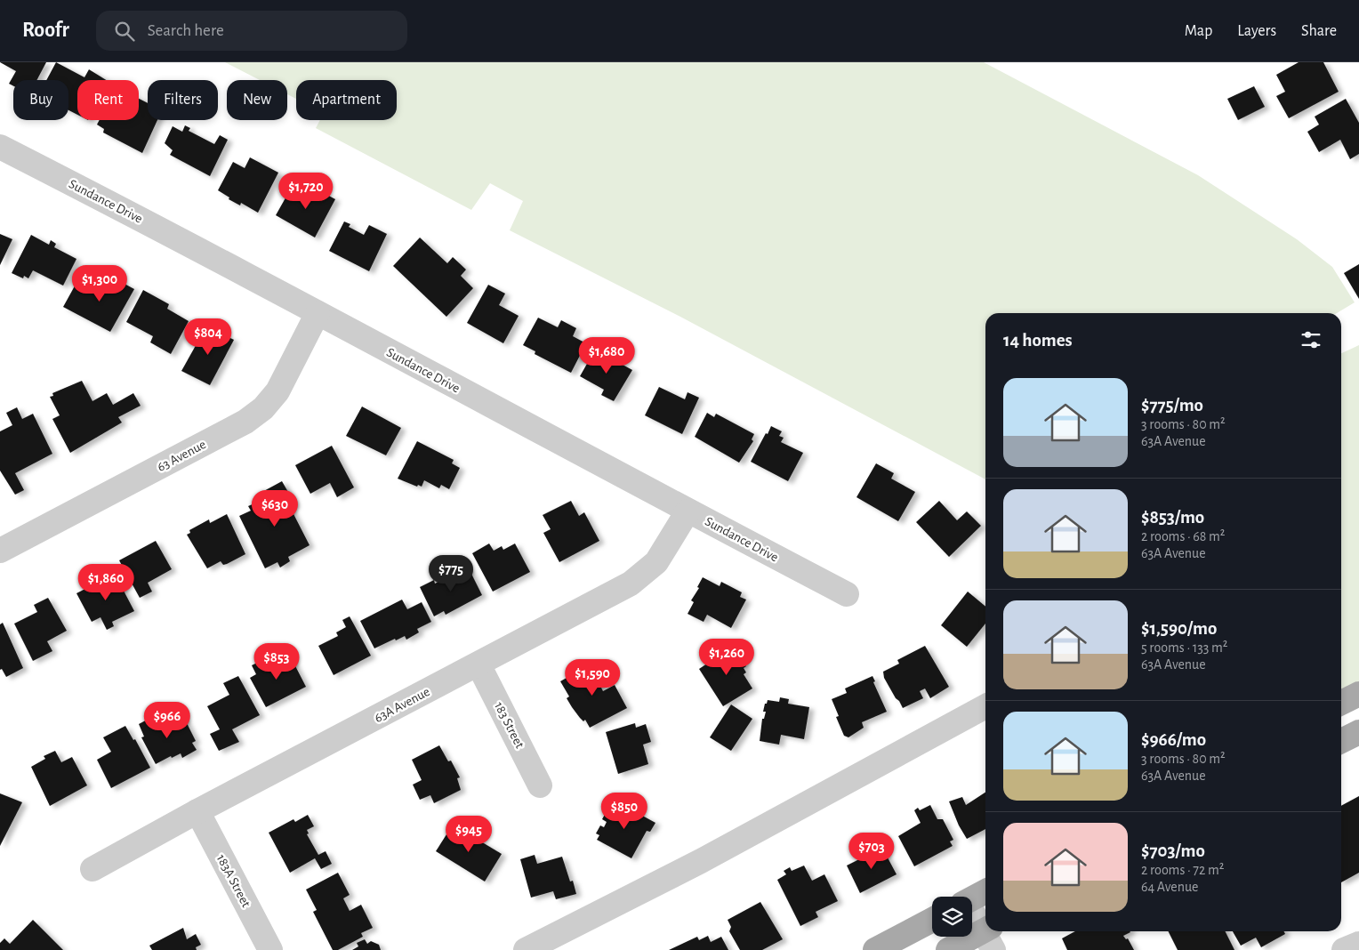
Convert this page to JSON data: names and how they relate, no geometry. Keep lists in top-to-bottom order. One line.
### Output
{"streets":{"street":["Sundance Drive","63 Avenue","63A Avenue","183 Street","183A Street"]},"crossings":[["Sundance Drive","63 Avenue"],["Sundance Drive","63A Avenue"],["63A Avenue","183 Street"],["63A Avenue","183A Street"]],"page":{"header":"Roofr","search":"Search here","nav":["Map","Layers","Share"],"chip":["Buy","Rent","Filters","New","Apartment"],"price":["$1,720","$1,300","$804","$1,680","$630","$775","$1,860","$1,260","$853","$1,590","$966","$850","$945","$703"],"heading":"14 homes","list":[{"name":"$775/mo","note":"3 rooms · 80 m² · 63A Avenue"},{"name":"$853/mo","note":"2 rooms · 68 m² · 63A Avenue"},{"name":"$1,590/mo","note":"5 rooms · 133 m² · 63A Avenue"},{"name":"$966/mo","note":"3 rooms · 80 m² · 63A Avenue"},{"name":"$703/mo","note":"2 rooms · 72 m² · 64 Avenue"}]}}
